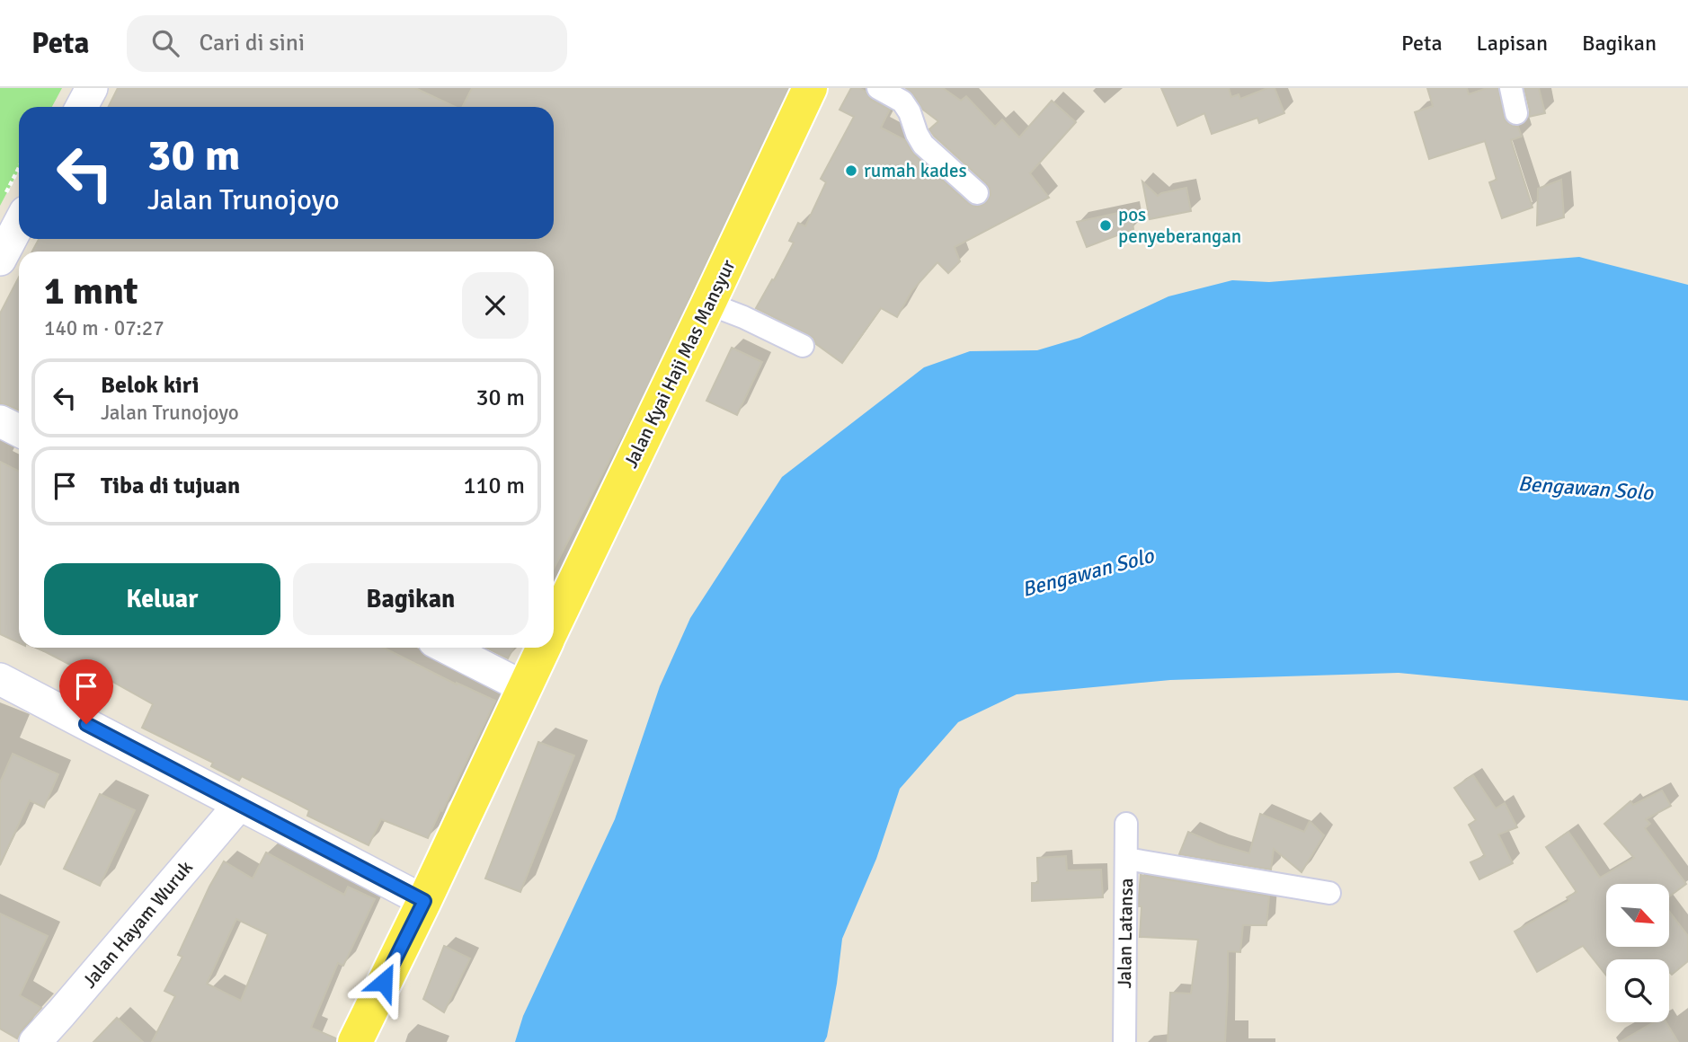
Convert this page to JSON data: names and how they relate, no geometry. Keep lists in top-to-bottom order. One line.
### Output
{"streets":{"main road":["Jalan Kyai Haji Mas Mansyur","Jalan Hayam Wuruk"],"street":["Jalan Latansa"]},"water":["Bengawan Solo"],"places":["rumah kades","pos penyeberangan"],"north":"bottom right","page":{"header":"Peta","search":"Cari di sini","nav":["Peta","Lapisan","Bagikan"],"turn":["30 m","Jalan Trunojoyo"],"heading":["1 mnt","140 m · 07:27"],"list":[{"name":"Belok kiri","note":"Jalan Trunojoyo","value":"30 m"},{"name":"Tiba di tujuan","value":"110 m"}],"buttons":["Keluar","Bagikan"]}}
